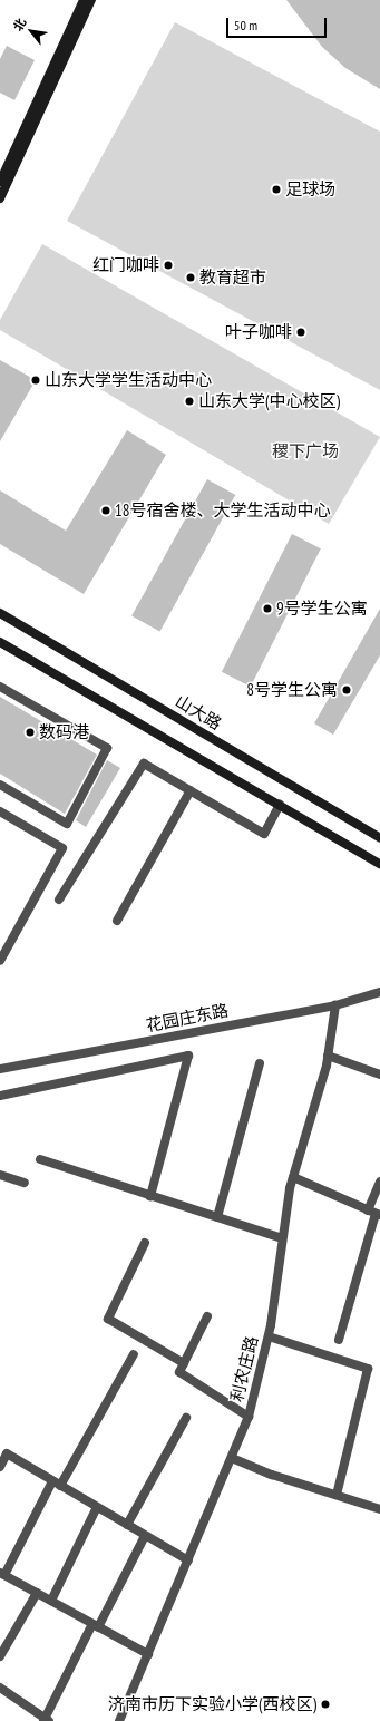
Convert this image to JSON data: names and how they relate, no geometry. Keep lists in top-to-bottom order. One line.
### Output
{"streets":{"main road":["山大路"],"street":["花园庄东路","利农庄路"]},"crossings":[["花园庄东路","利农庄路"]],"parks":["稷下广场"],"places":["足球场","红门咖啡","教育超市","叶子咖啡","山东大学学生活动中心","山东大学(中心校区)","18号宿舍楼、大学生活动中心","9号学生公寓","8号学生公寓","数码港","济南市历下实验小学(西校区)"],"scale_bar":"50 m","north":"top left"}
